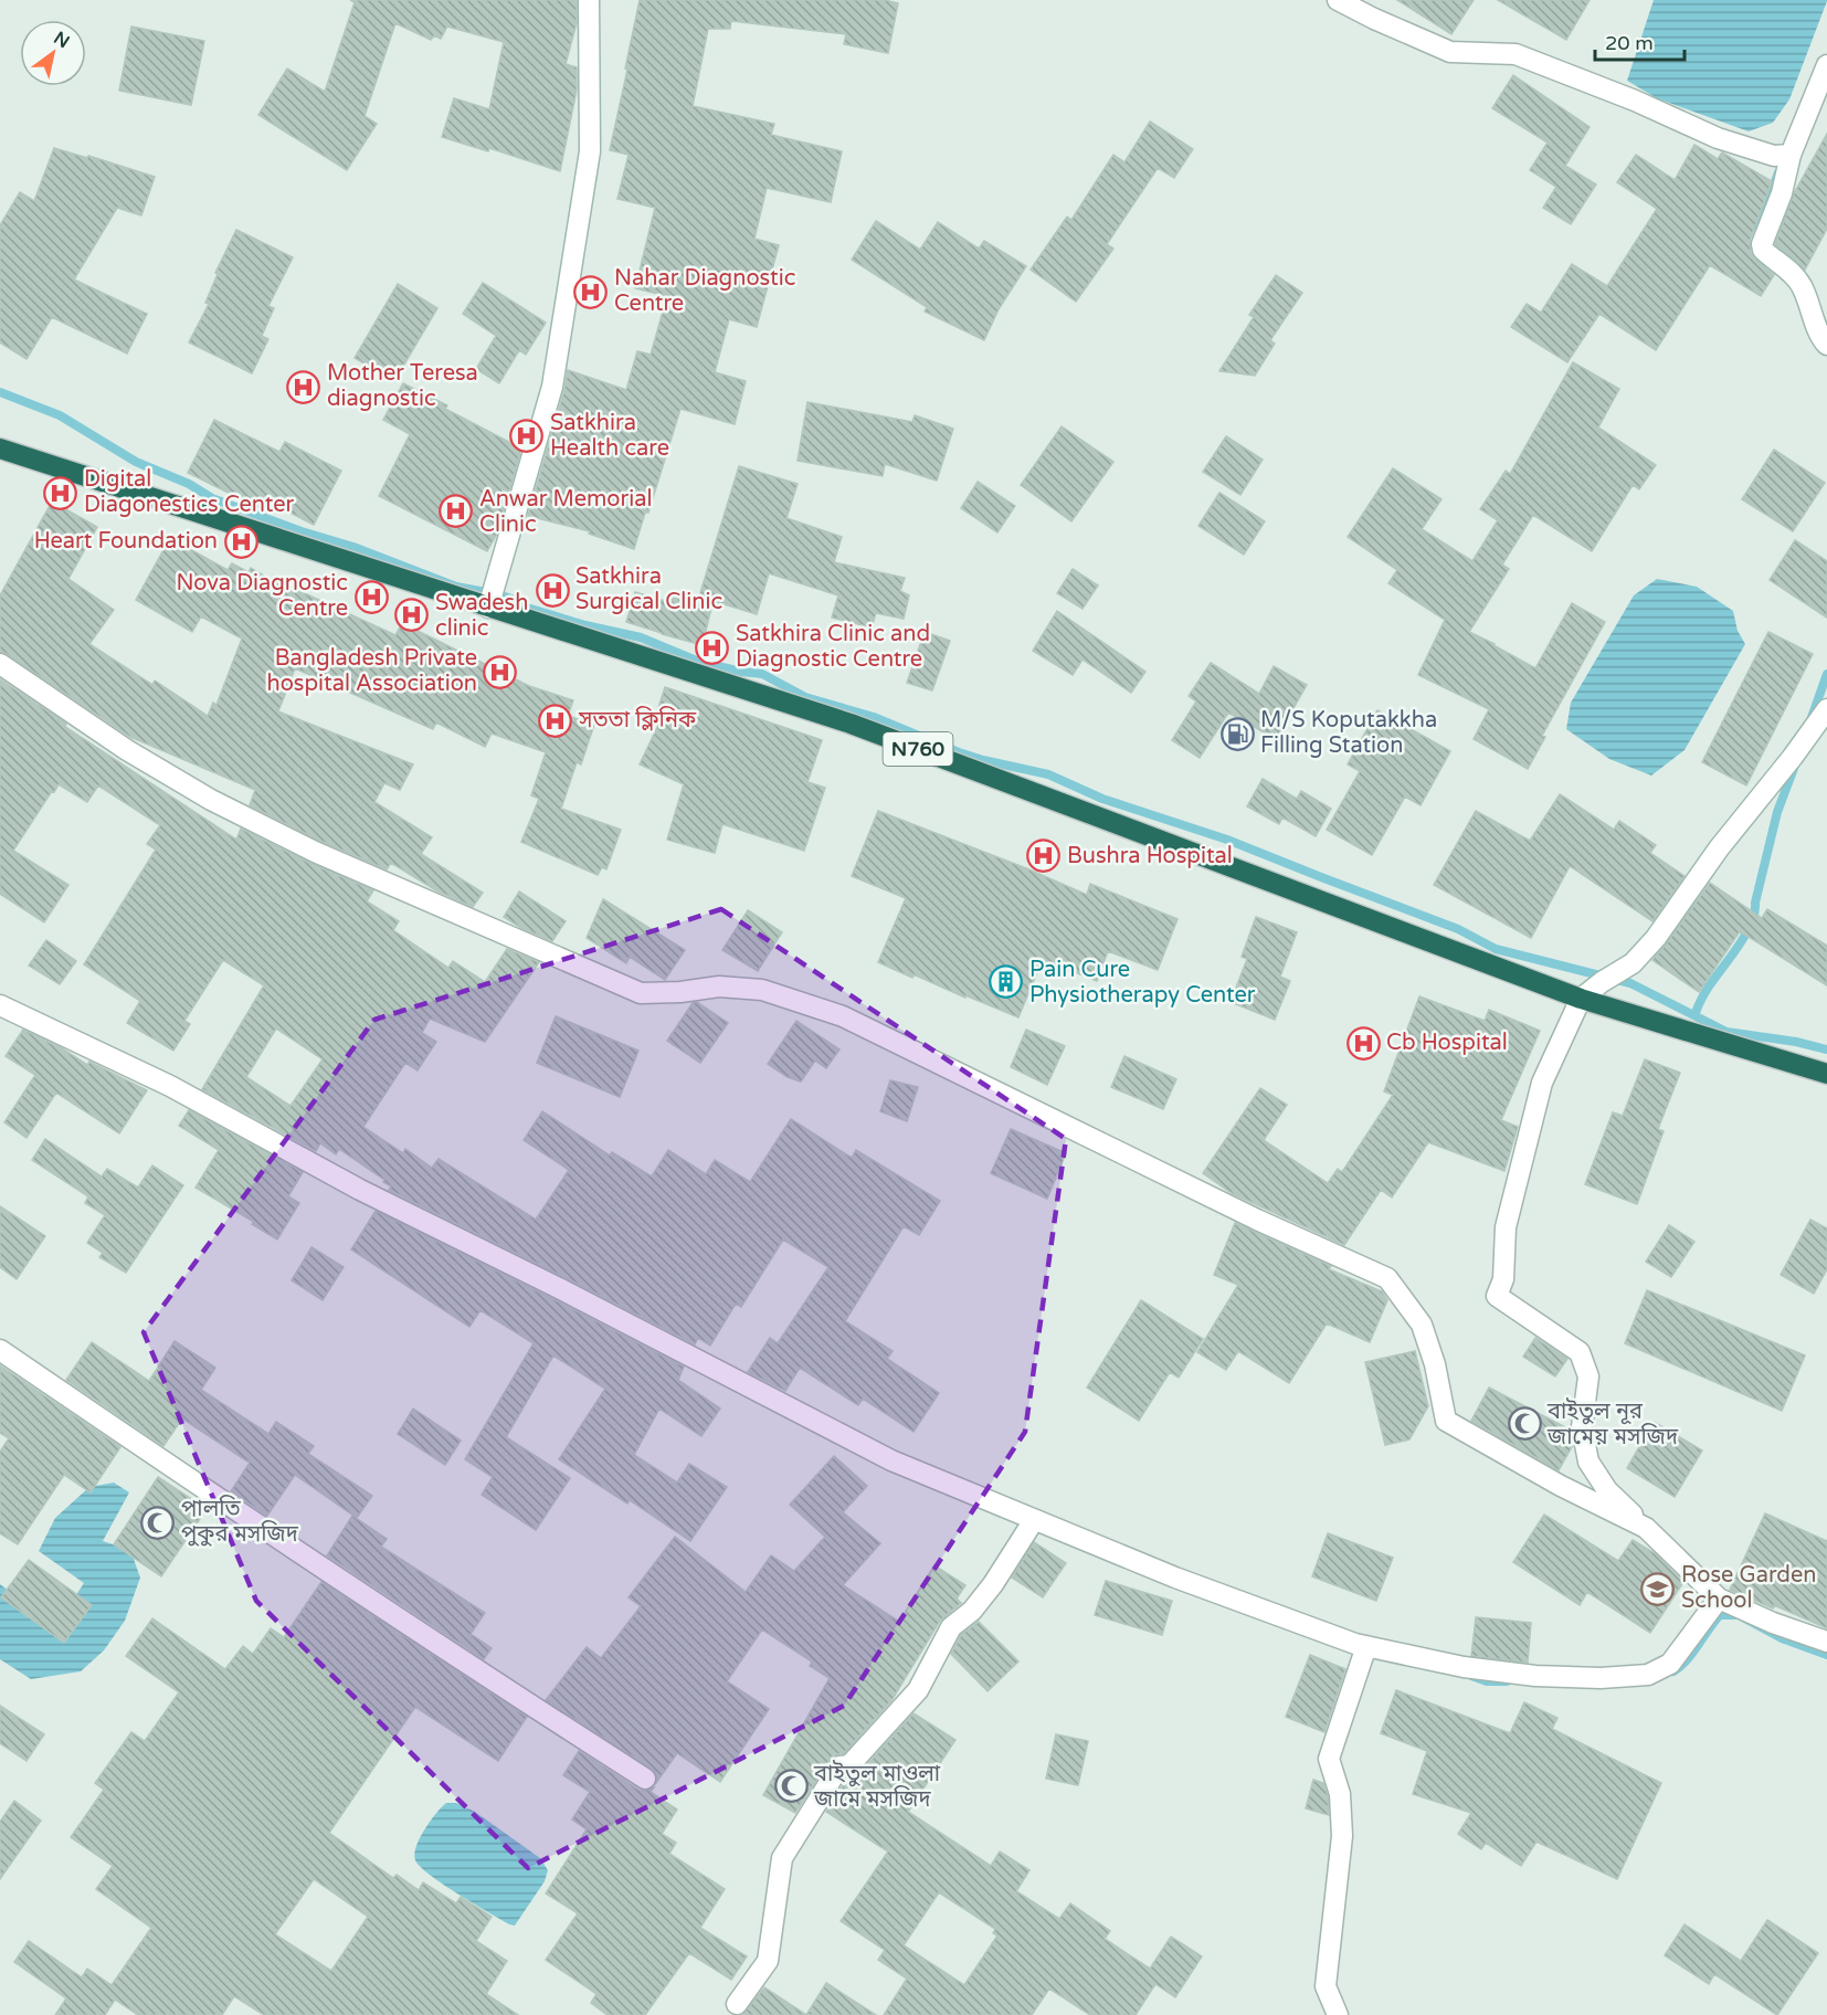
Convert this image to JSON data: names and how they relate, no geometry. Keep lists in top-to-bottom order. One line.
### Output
{"streets":{"highway":["N760"]},"places":{"hospital":["Nahar Diagnostic Centre","Mother Teresa diagnostic","Satkhira Health care","Digital Diagonestics Center","Anwar Memorial Clinic","Heart Foundation","Satkhira Surgical Clinic","Nova Diagnostic Centre","Swadesh clinic","Satkhira Clinic and Diagnostic Centre","Bangladesh Private hospital Association","সততা ক্লিনিক","Bushra Hospital","Cb Hospital"],"fuel station":["M/S Koputakkha Filling Station"],"building":["Pain Cure Physiotherapy Center"],"mosque":["বাইতুল নূর জামেয় মসজিদ","পালতি পুকুর মসজিদ","বাইতুল মাওলা জামে মসজিদ"],"school or university":["Rose Garden School"]},"scale_bar":"20 m","north":"top right"}
